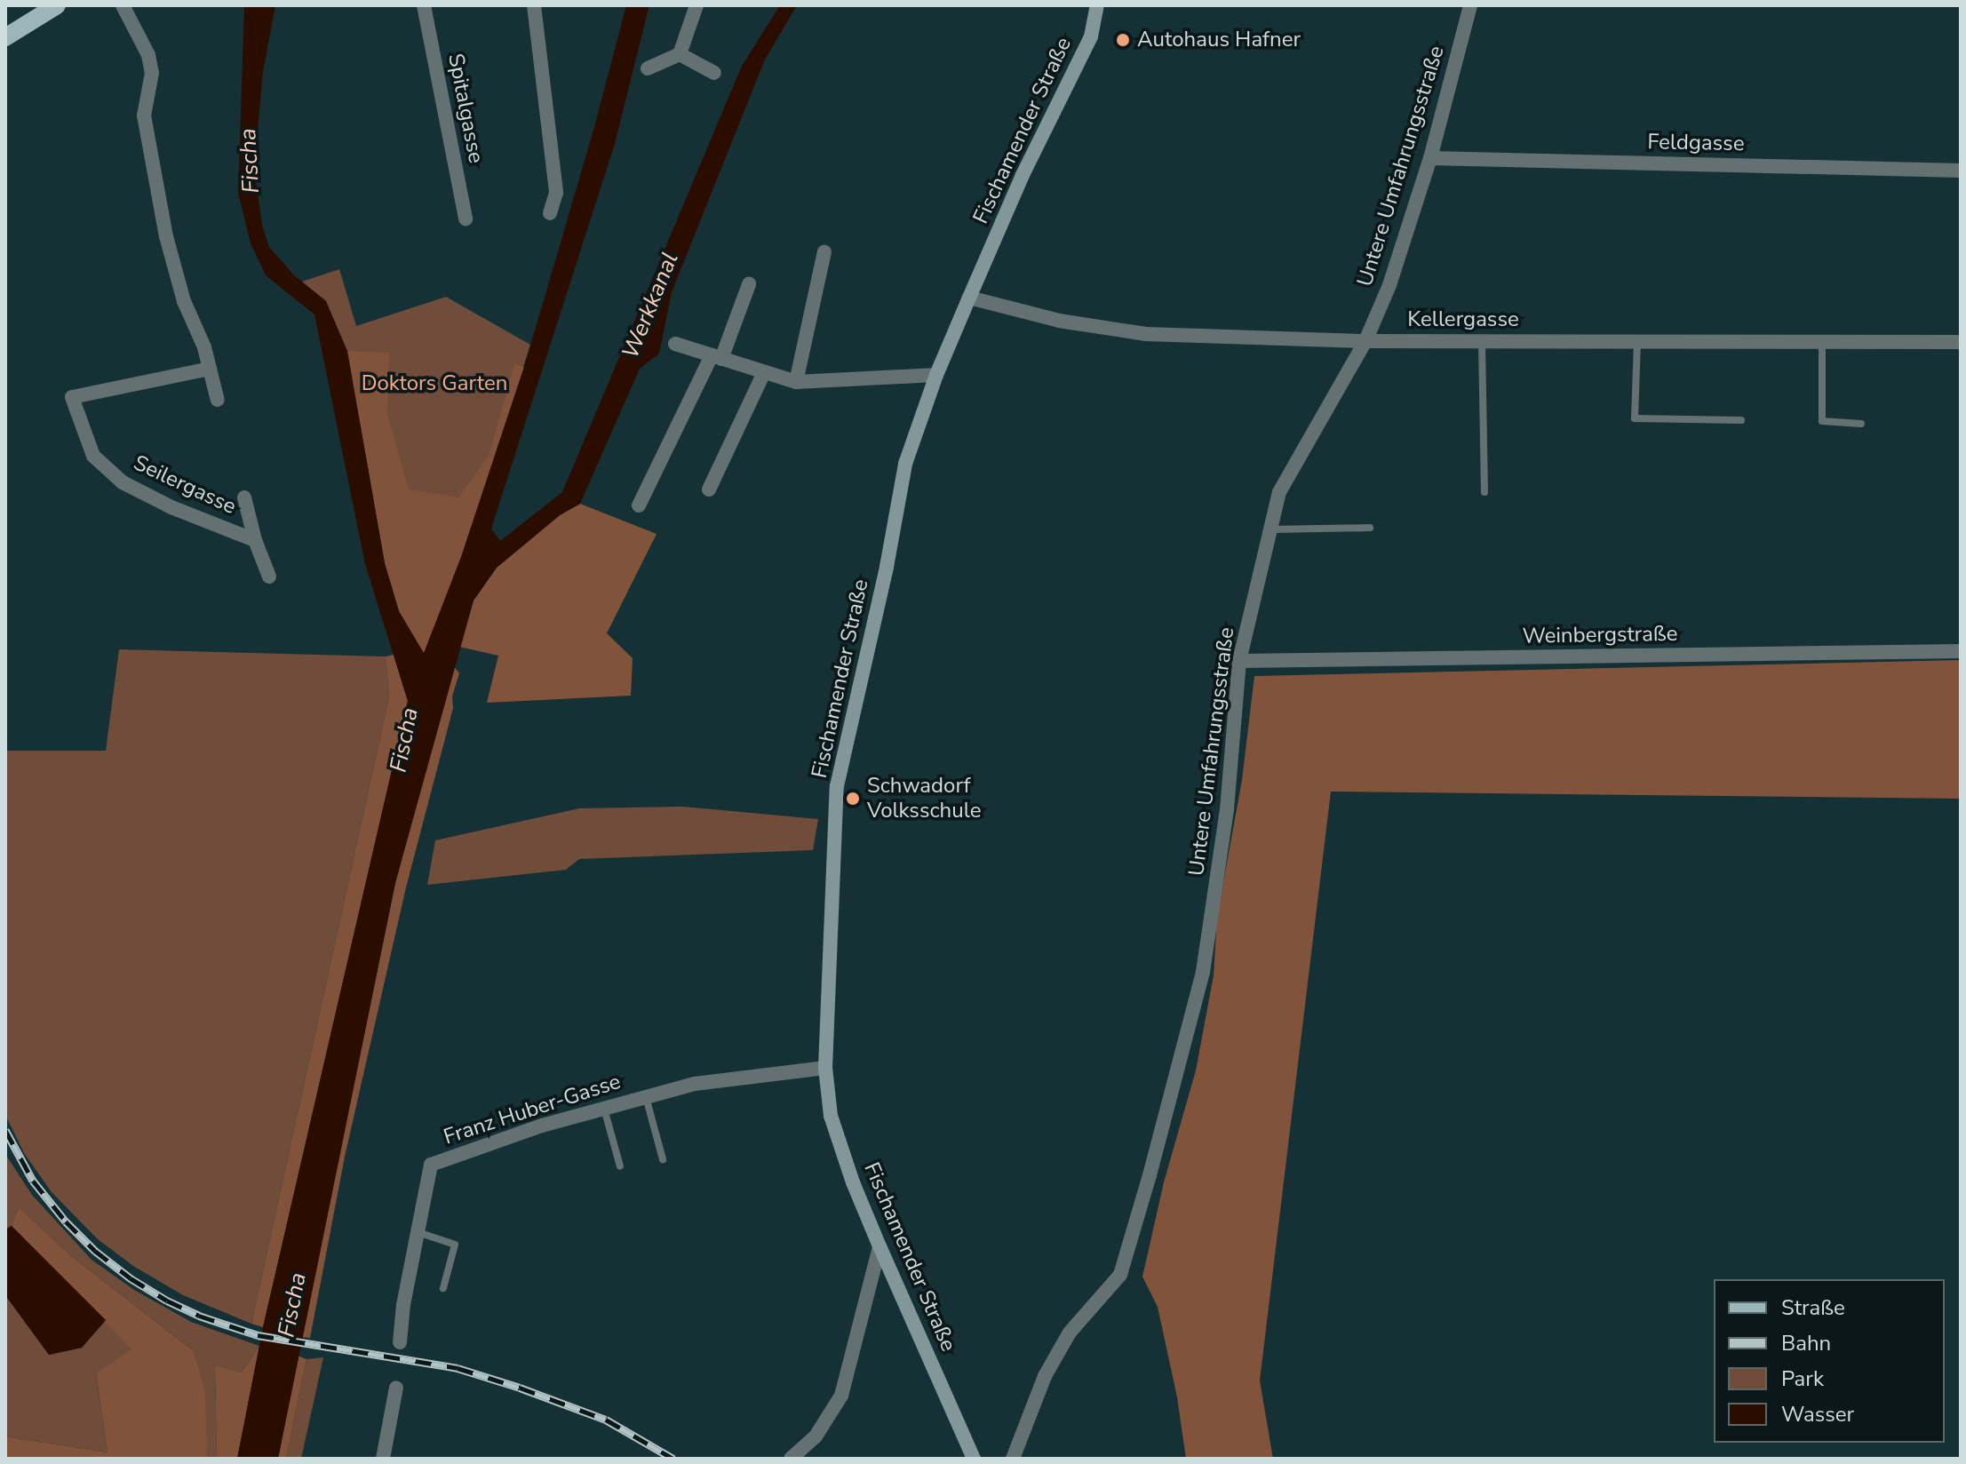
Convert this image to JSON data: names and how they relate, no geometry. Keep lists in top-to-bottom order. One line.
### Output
{"streets":{"main road":["Fischamender Straße"],"street":["Spitalgasse","Feldgasse","Untere Umfahrungsstraße","Kellergasse","Seilergasse","Weinbergstraße","Franz Huber-Gasse"]},"crossings":[["Fischamender Straße","Kellergasse"],["Fischamender Straße","Franz Huber-Gasse"],["Feldgasse","Untere Umfahrungsstraße"],["Untere Umfahrungsstraße","Kellergasse"],["Untere Umfahrungsstraße","Weinbergstraße"]],"water":["Fischa","Werkkanal"],"parks":["Doktors Garten"],"places":["Autohaus Hafner","Schwadorf Volksschule"],"legend":["Straße","Bahn","Park","Wasser"]}
